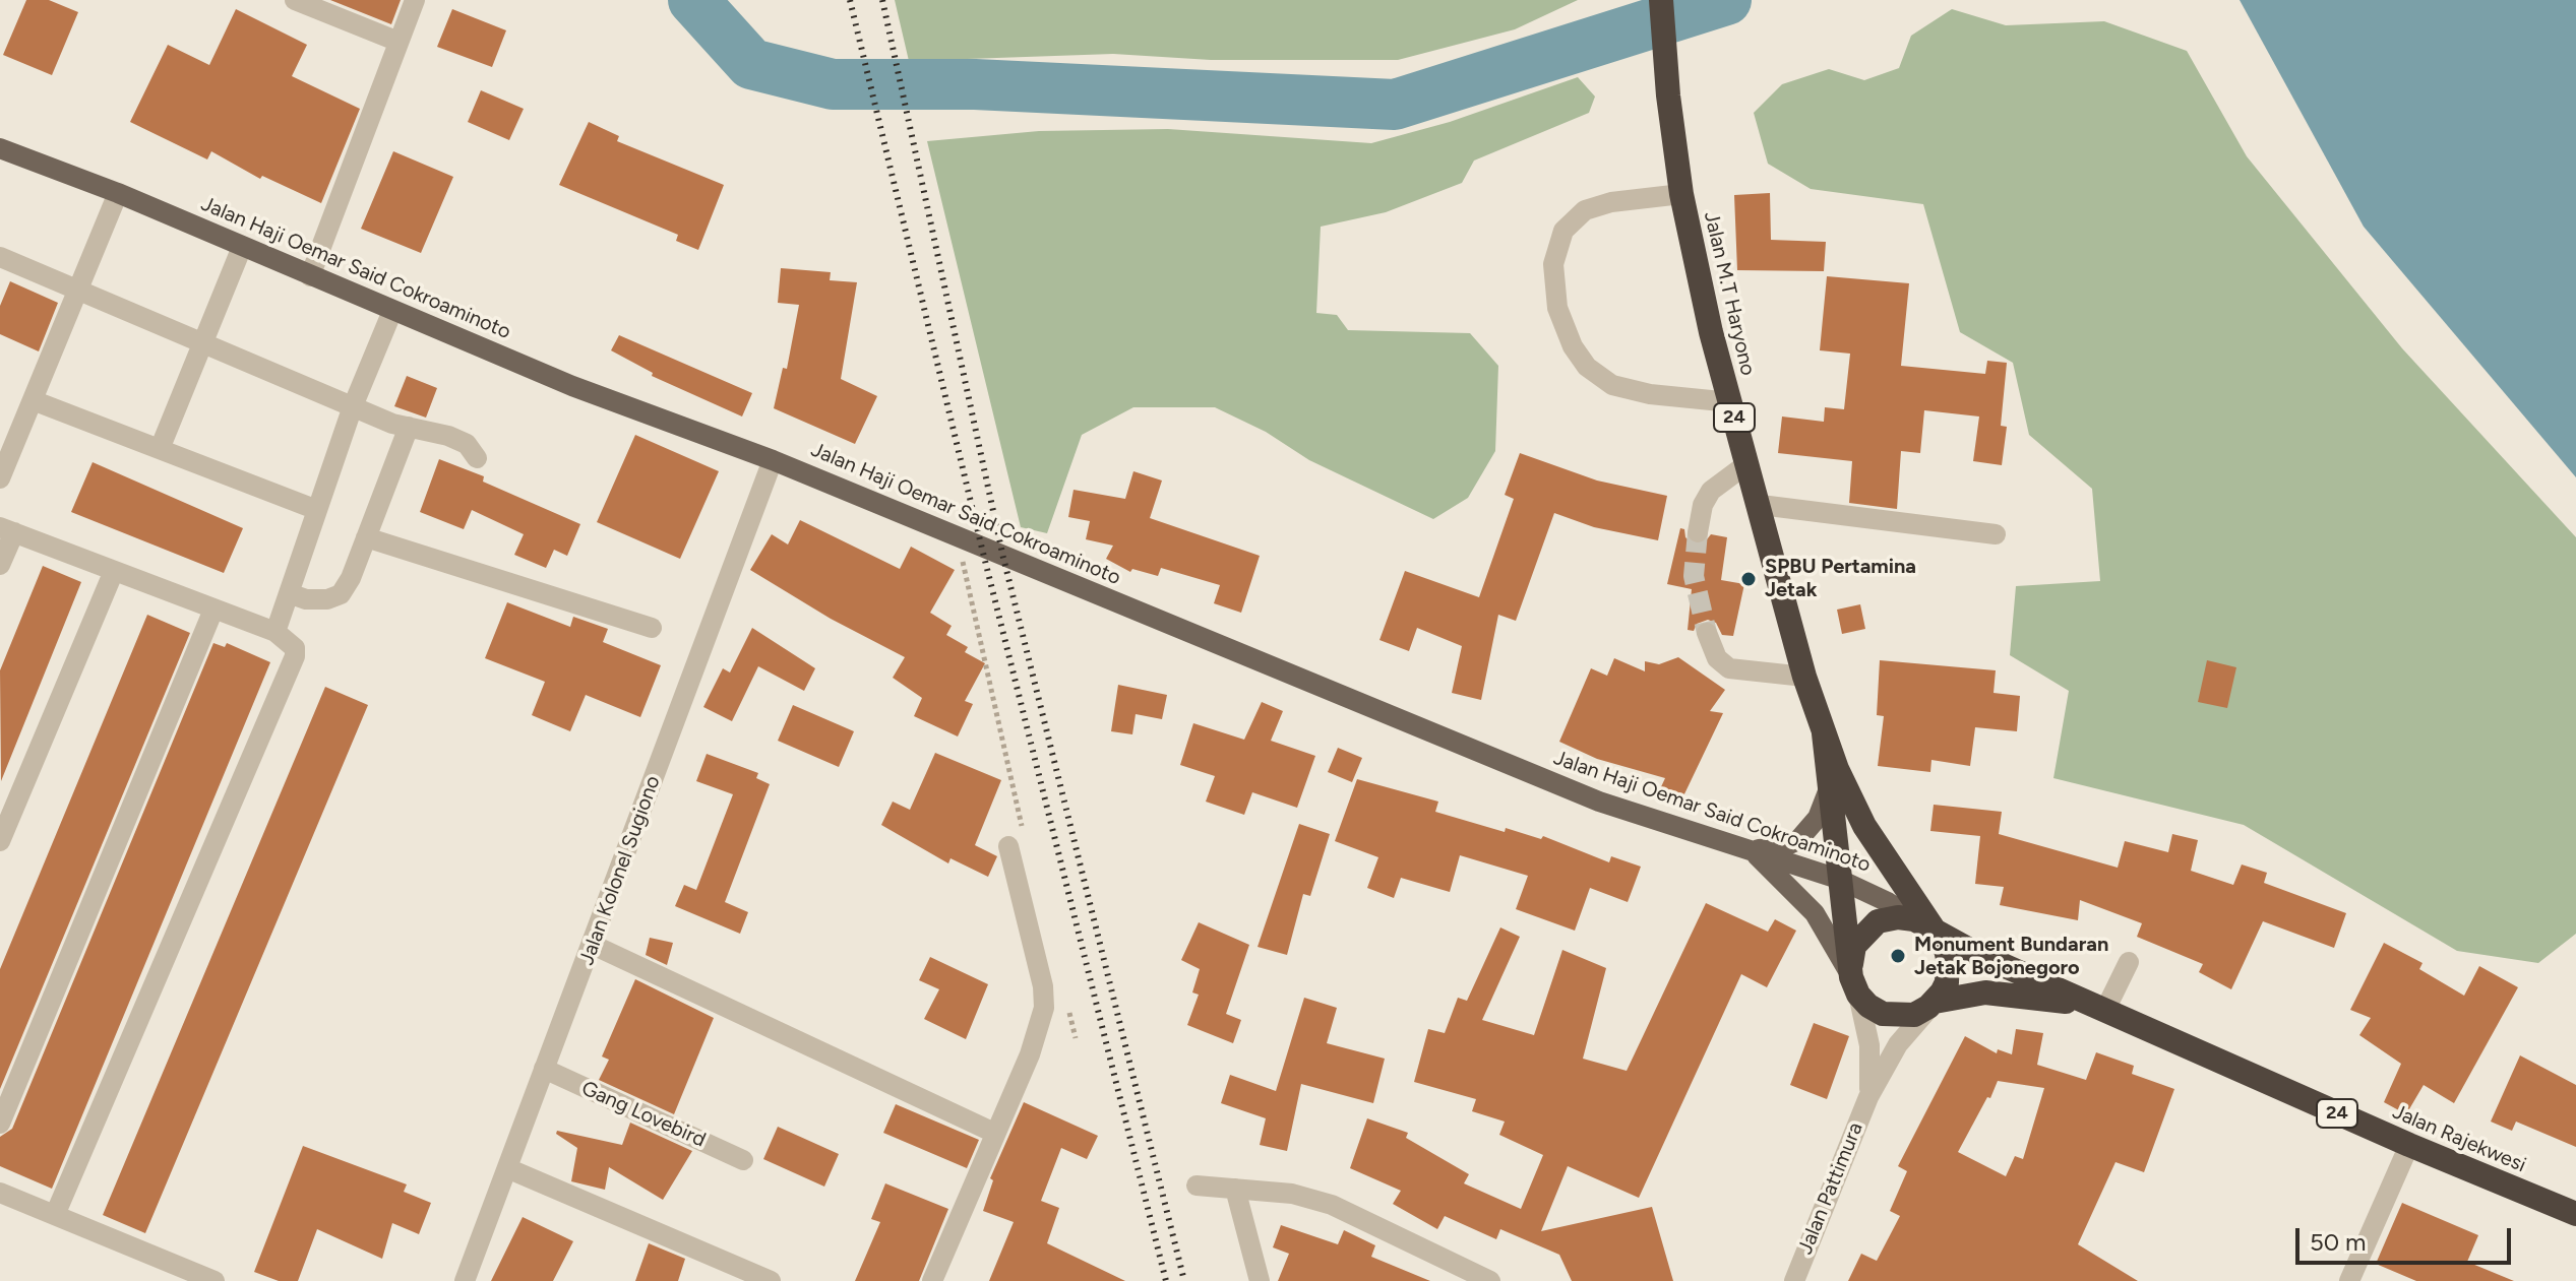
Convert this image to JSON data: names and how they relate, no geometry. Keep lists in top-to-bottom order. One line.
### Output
{"streets":{"highway":["Jalan M.T Haryono","24","Jalan Rajekwesi"],"main road":["Jalan Haji Oemar Said Cokroaminoto"],"street":["Jalan Kolonel Sugiono","Gang Lovebird","Jalan Pattimura"]},"crossings":[["Jalan Haji Oemar Said Cokroaminoto","24"],["Jalan Haji Oemar Said Cokroaminoto","Jalan Kolonel Sugiono"],["Jalan M.T Haryono","24"],["24","Jalan Rajekwesi"],["Jalan Kolonel Sugiono","Gang Lovebird"]],"places":["SPBU Pertamina Jetak","Monument Bundaran Jetak Bojonegoro"],"scale_bar":"50 m"}
